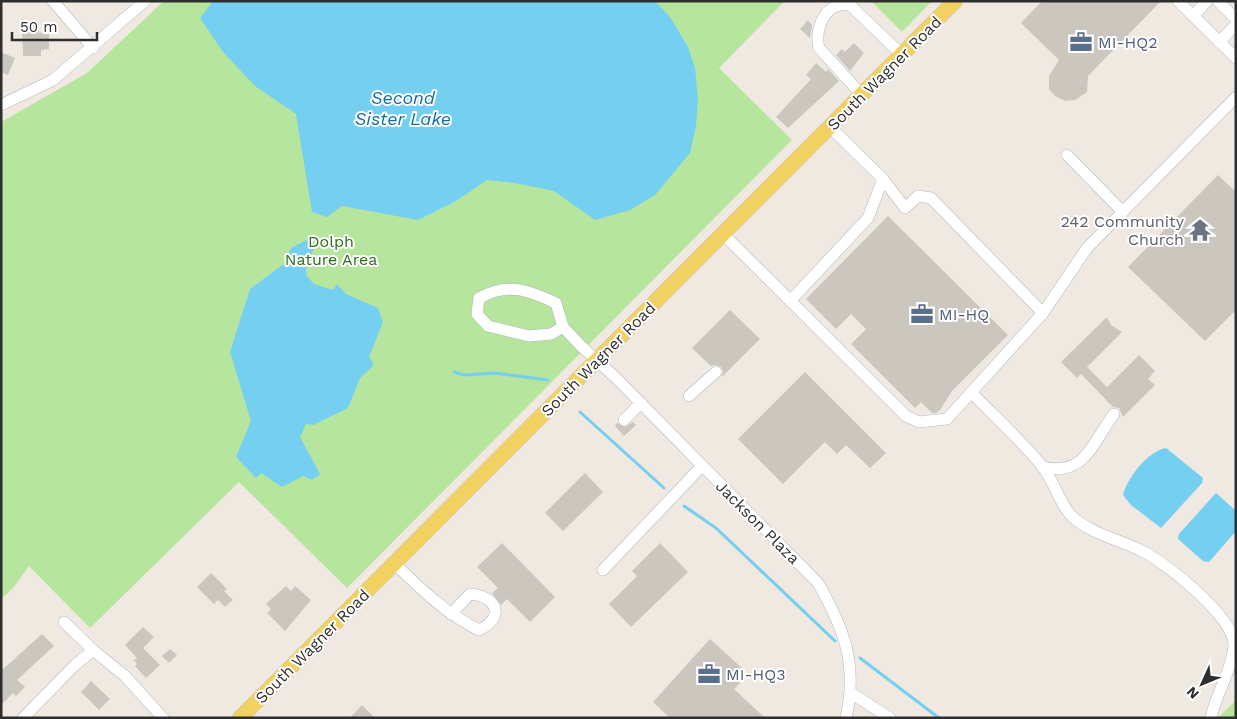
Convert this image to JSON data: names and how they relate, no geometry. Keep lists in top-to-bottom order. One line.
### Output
{"streets":{"main road":["South Wagner Road"],"street":["Jackson Plaza"]},"crossings":[["South Wagner Road","Jackson Plaza"]],"water":["Second Sister Lake"],"parks":["Dolph Nature Area"],"places":{"office":["MI-HQ2","MI-HQ","MI-HQ3"],"temple":["242 Community Church"]},"scale_bar":"50 m","north":"bottom left"}
